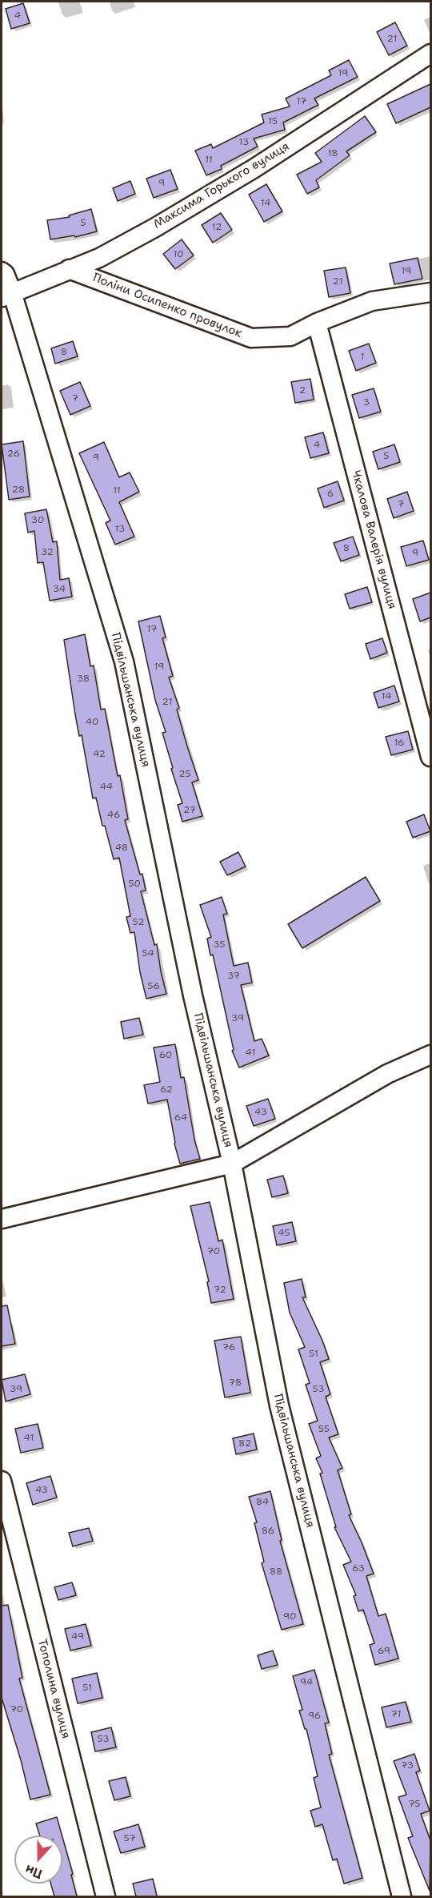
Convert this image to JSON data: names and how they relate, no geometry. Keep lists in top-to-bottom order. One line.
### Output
{"streets":{"street":["Максима Горького вулиця","Поліни Осипенко провулок","Чкалова Валерія вулиця","Підвільшанська вулиця","Тополина вулиця"]},"crossings":[["Максима Горького вулиця","Поліни Осипенко провулок"],["Максима Горького вулиця","Підвільшанська вулиця"],["Поліни Осипенко провулок","Чкалова Валерія вулиця"]],"house_numbers":["4","21","19","17","15","13","18","11","9","14","5","12","10","19","21","8","1","2","7","3","4","26","5","9","28","11","6","7","30","13","8","32","9","34","17","19","38","14","21","40","16","42","25","44","27","46","48","50","52","35","54","37","56","39","41","60","62","43","64","45","70","72","76","51","78","39","53","55","41","82","43","84","86","63","88","90","49","69","94","51","70","71","96","53","73","75","57"],"north":"bottom"}
